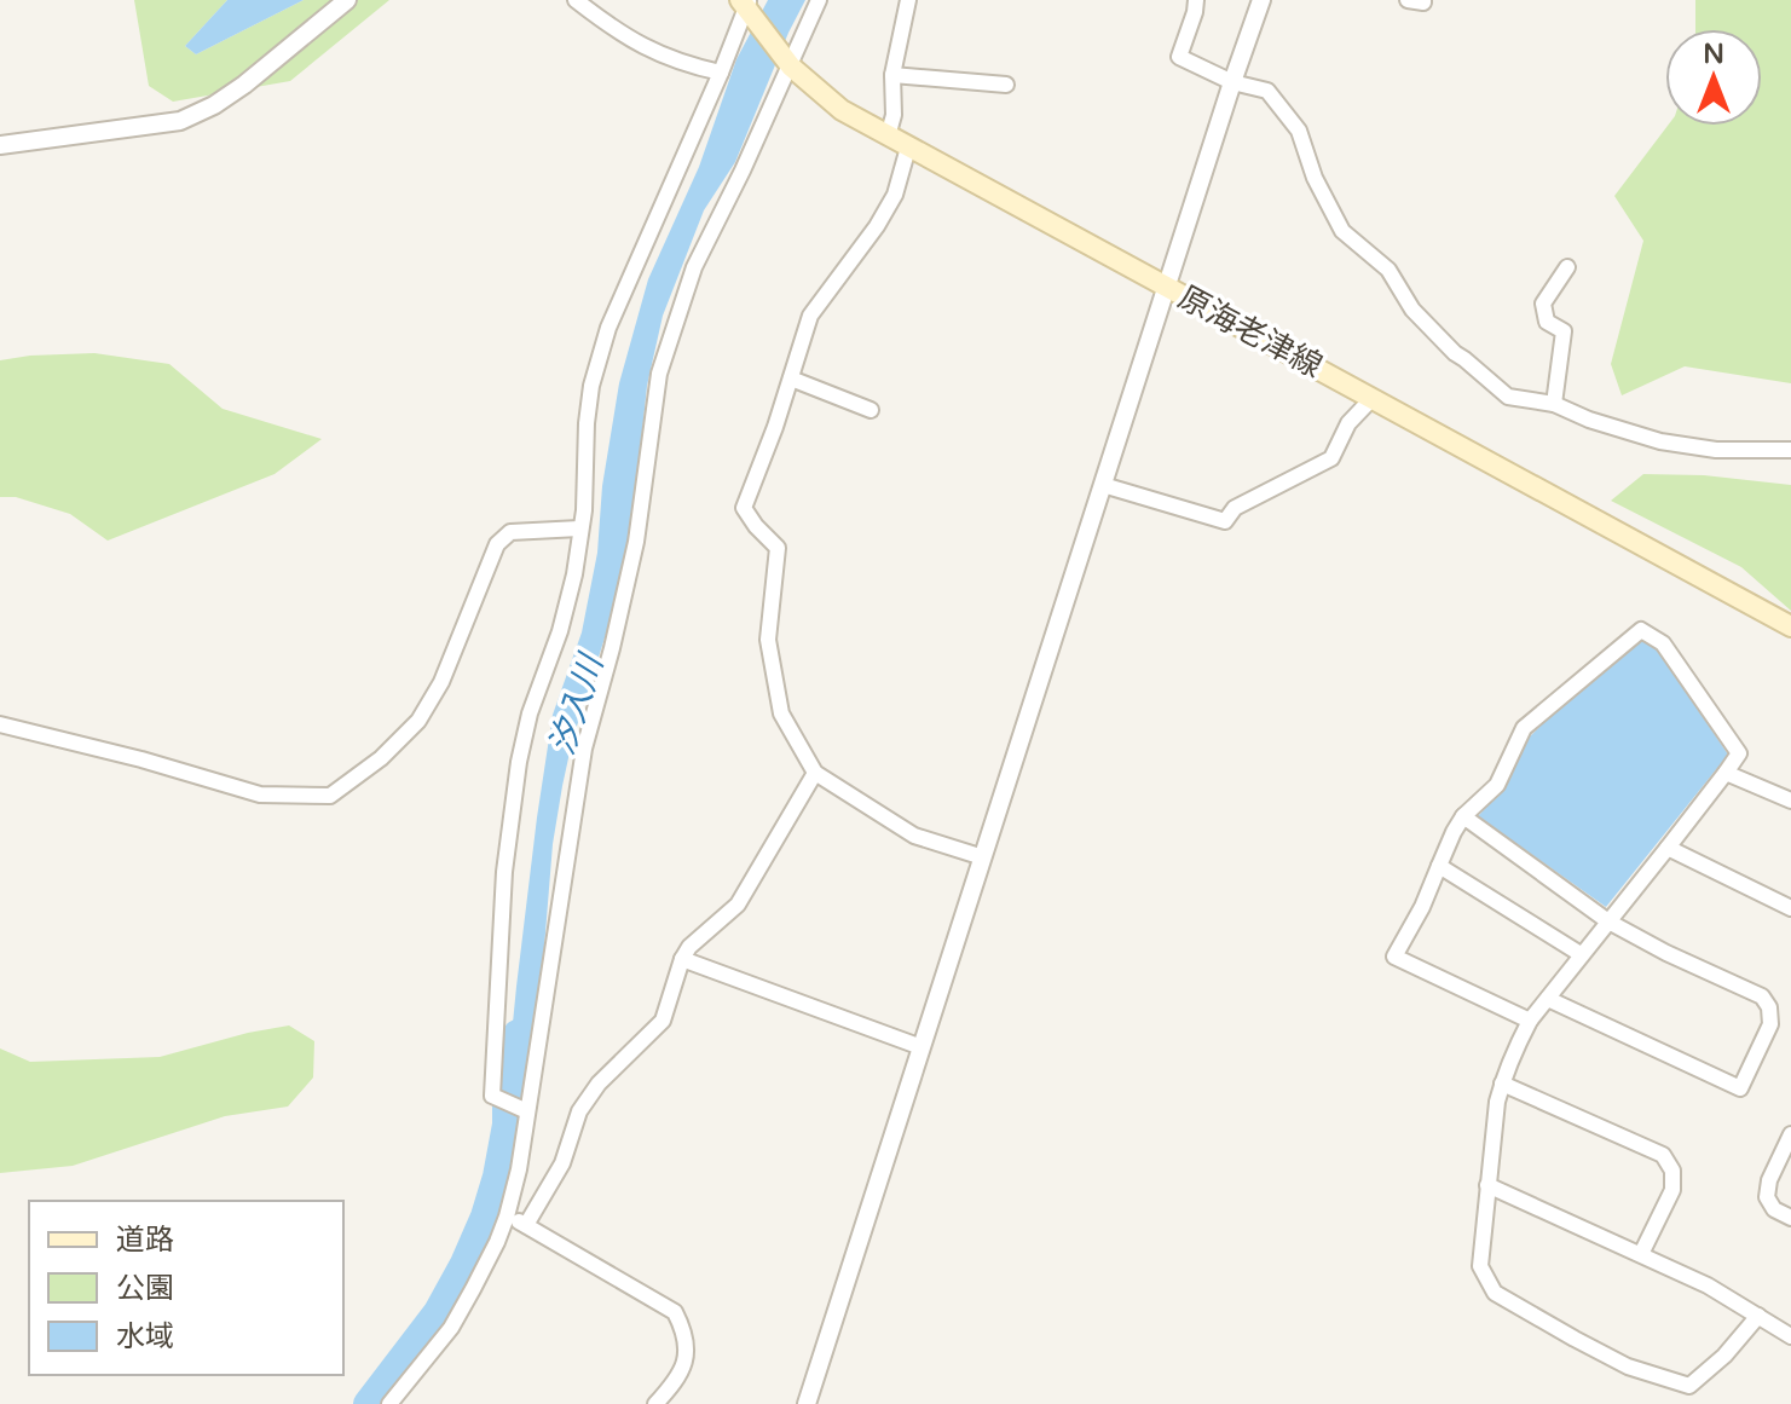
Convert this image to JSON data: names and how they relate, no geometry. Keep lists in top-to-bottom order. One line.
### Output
{"streets":{"main road":["原海老津線"]},"water":["汐入川"],"legend":["道路","公園","水域"],"north":"top"}
